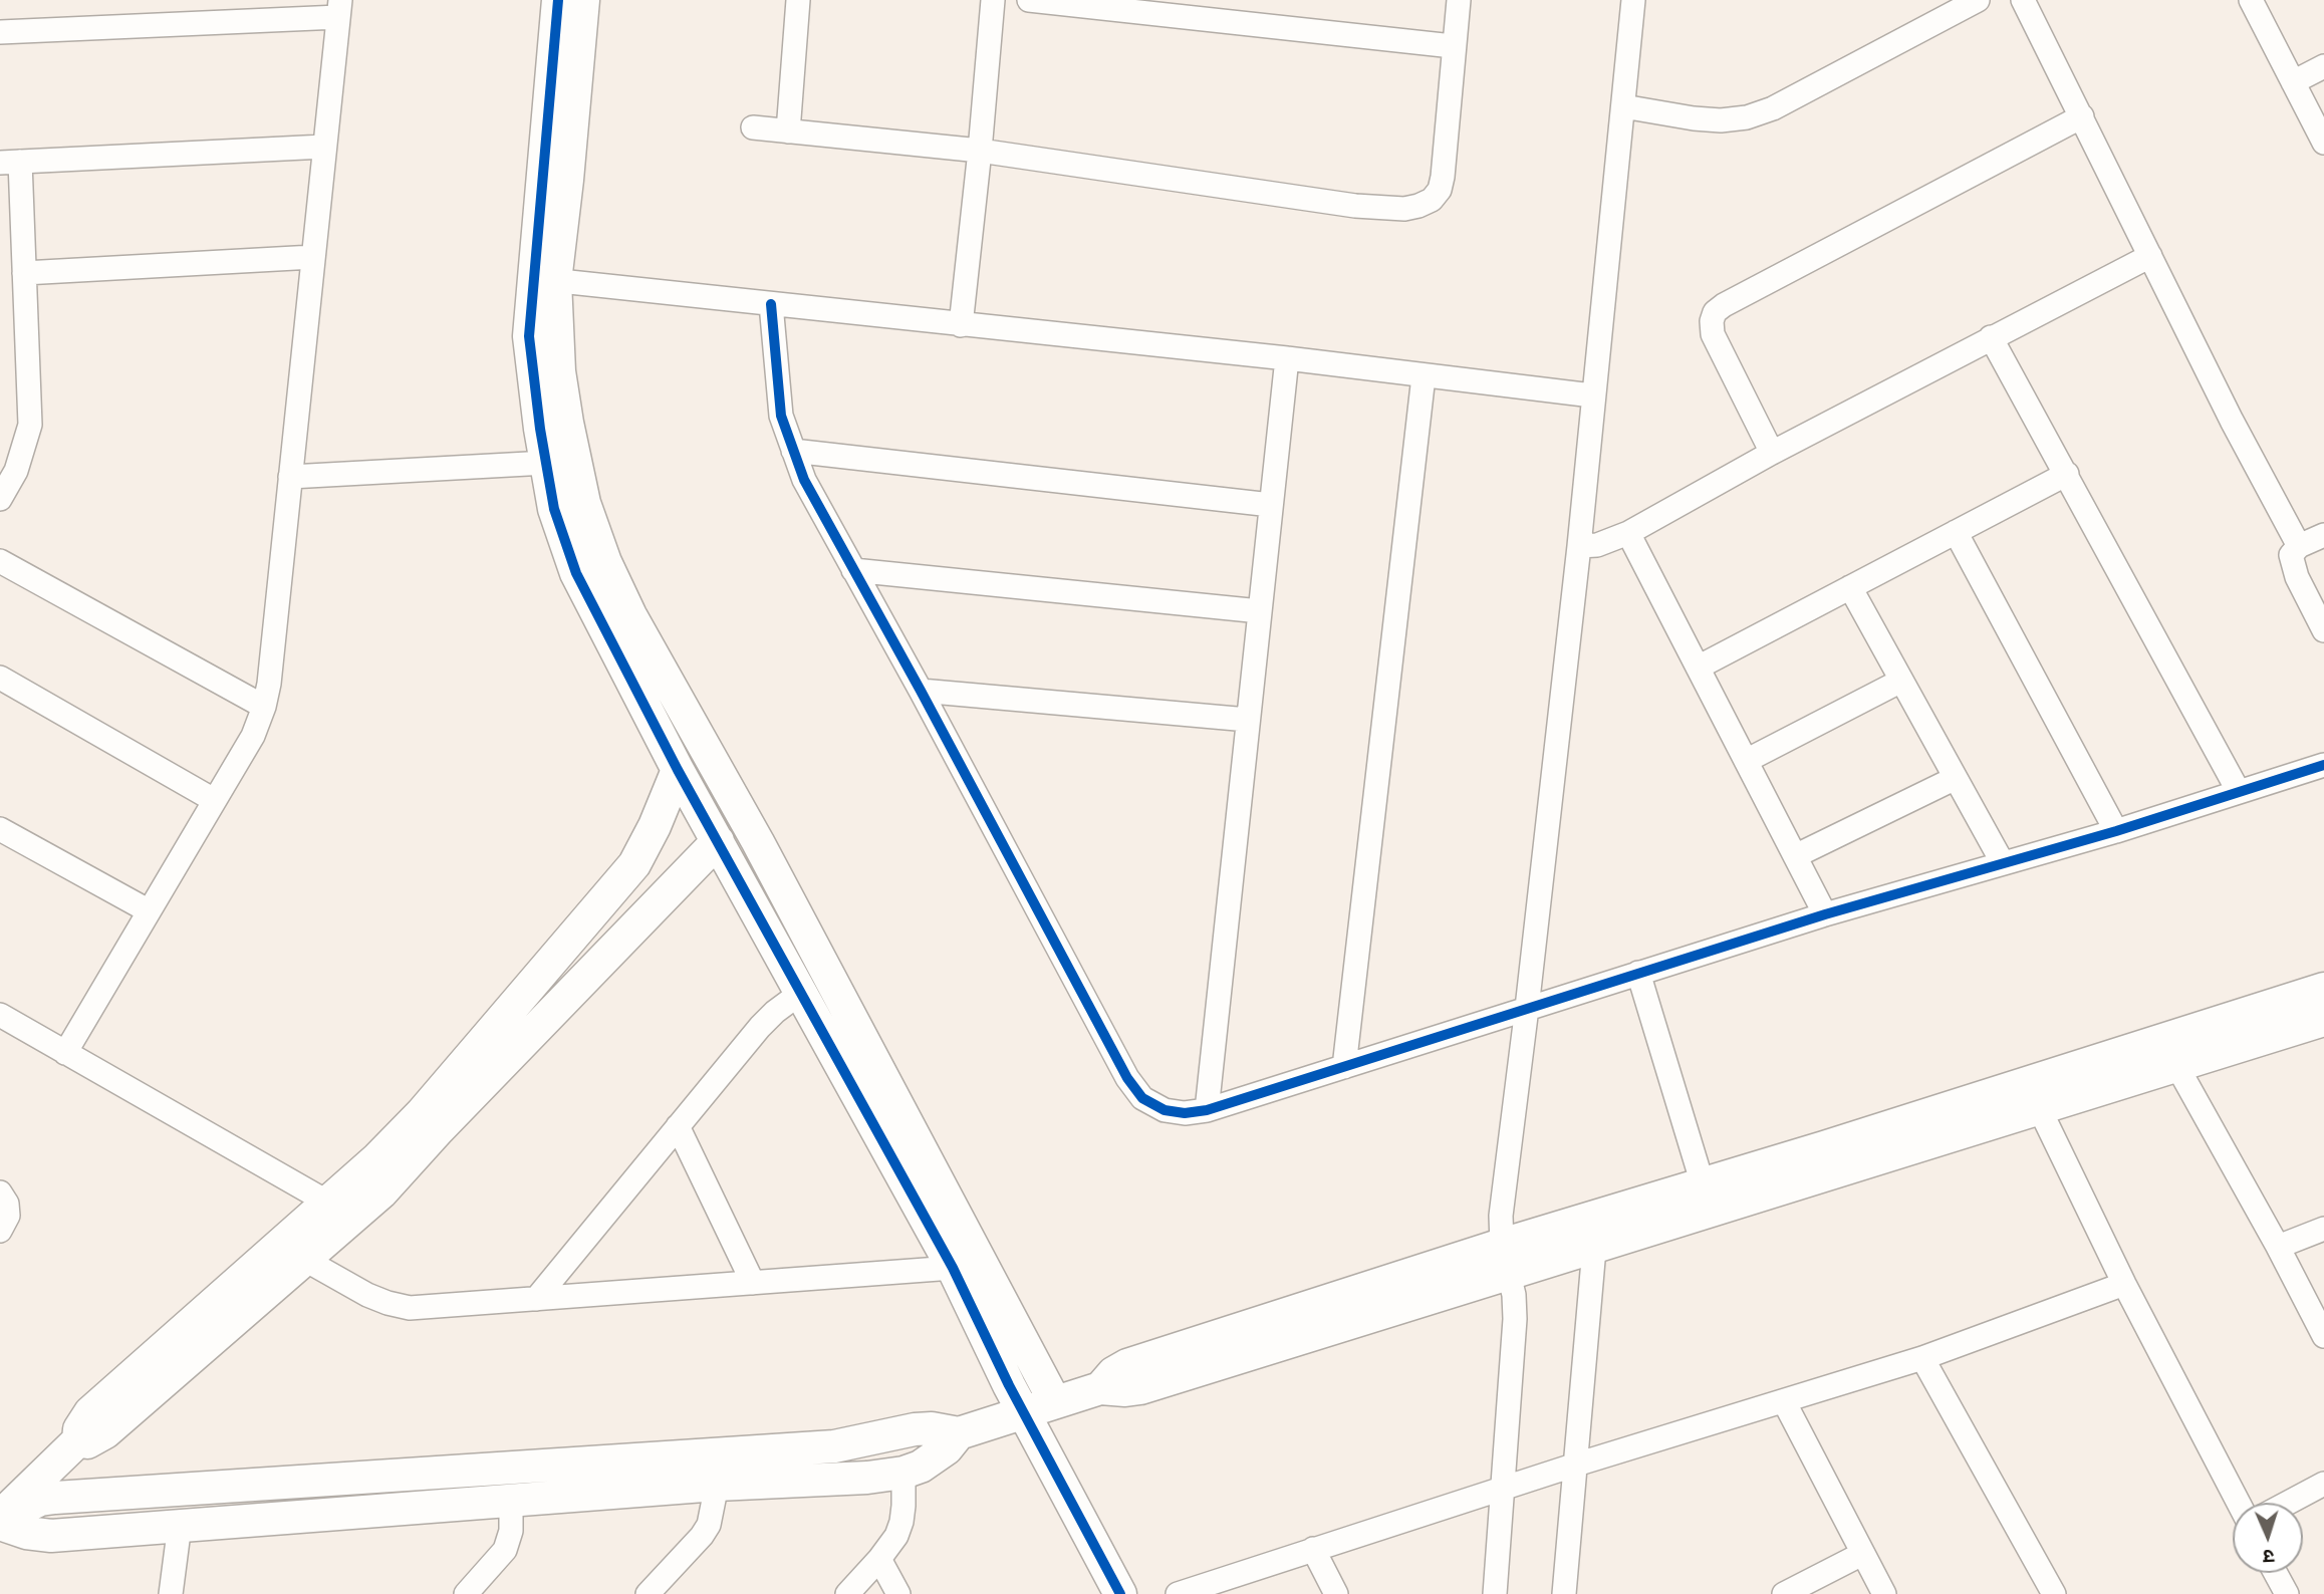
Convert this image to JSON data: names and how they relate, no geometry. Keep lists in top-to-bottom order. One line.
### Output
{"north":"bottom"}
